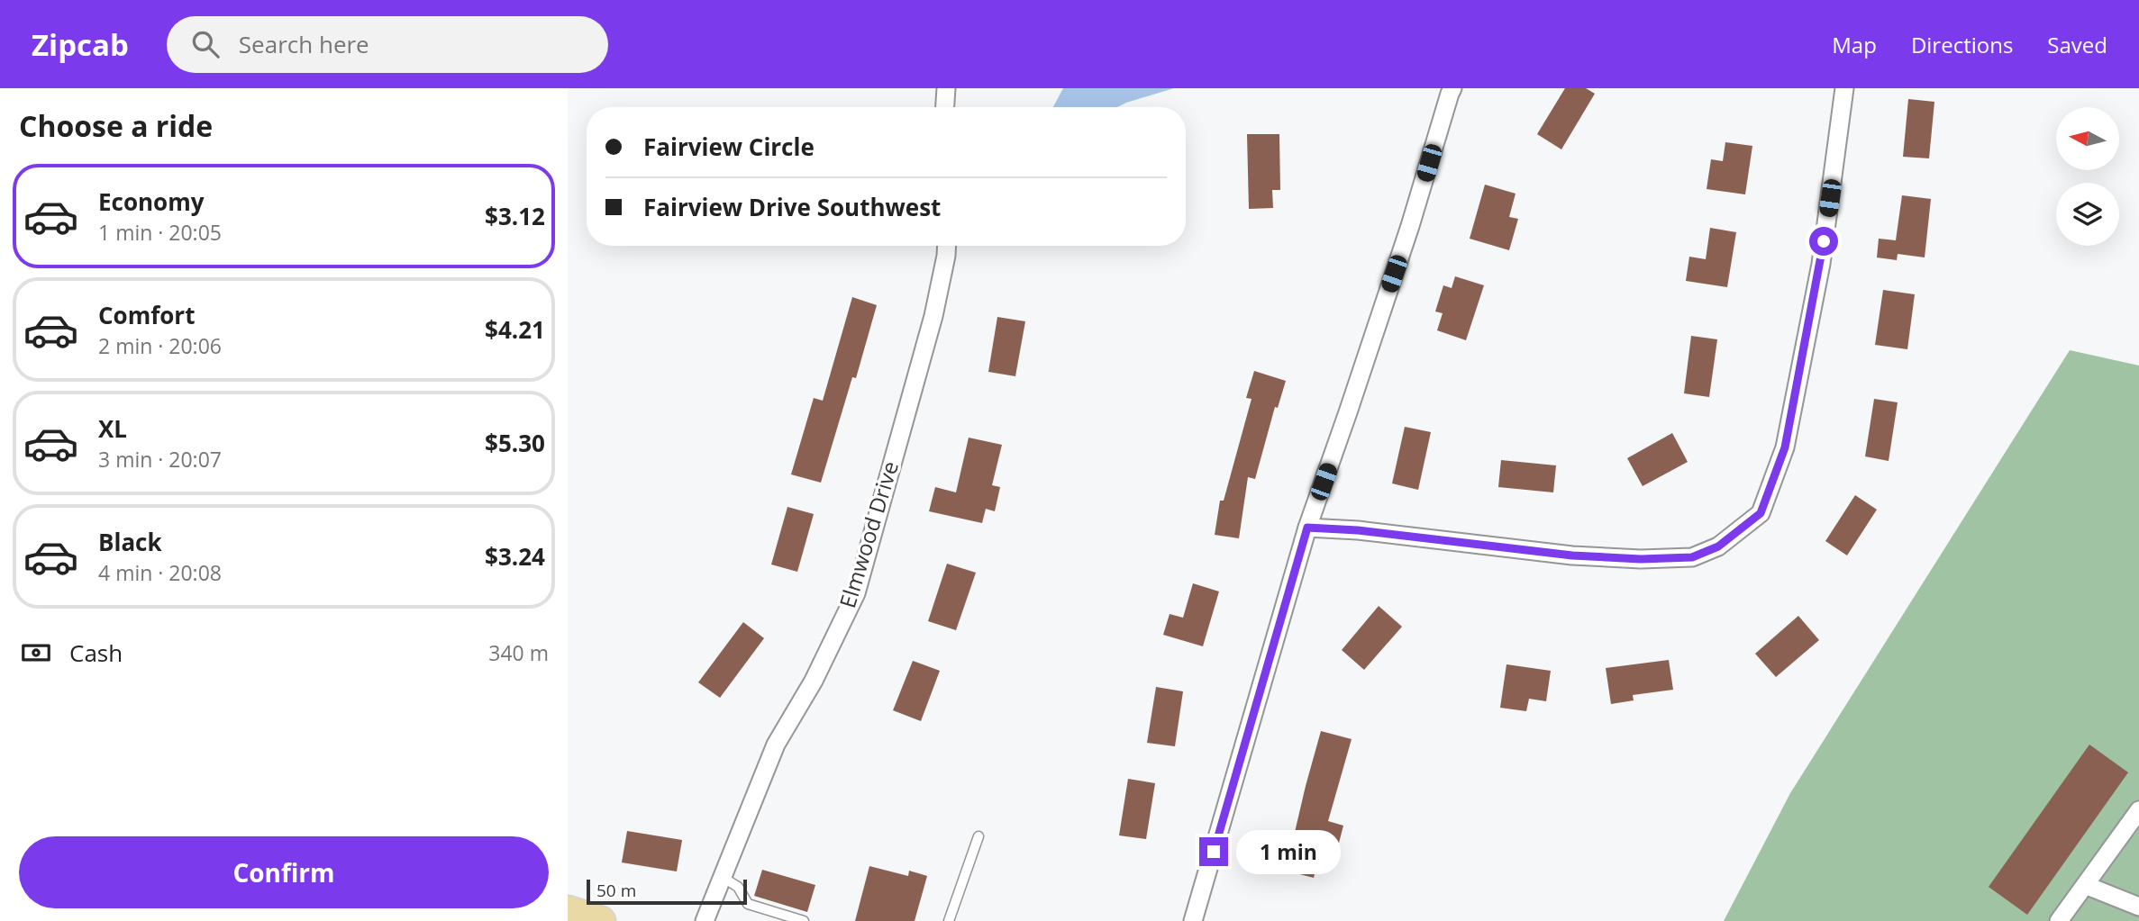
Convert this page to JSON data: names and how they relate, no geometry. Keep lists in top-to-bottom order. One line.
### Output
{"streets":{"street":["Elmwood Drive"]},"scale_bar":"50 m","north":"left","page":{"header":"Zipcab","search":"Search here","nav":["Map","Directions","Saved"],"heading":"Choose a ride","banner":["Fairview Circle","Fairview Drive Southwest"],"list":[{"name":"Economy","note":"1 min · 20:05","value":"$3.12"},{"name":"Comfort","note":"2 min · 20:06","value":"$4.21"},{"name":"XL","note":"3 min · 20:07","value":"$5.30"},{"name":"Black","note":"4 min · 20:08","value":"$3.24"}],"pay":["Cash","340 m"],"buttons":"Confirm","bubble":"1 min","scale":"50 m"}}
